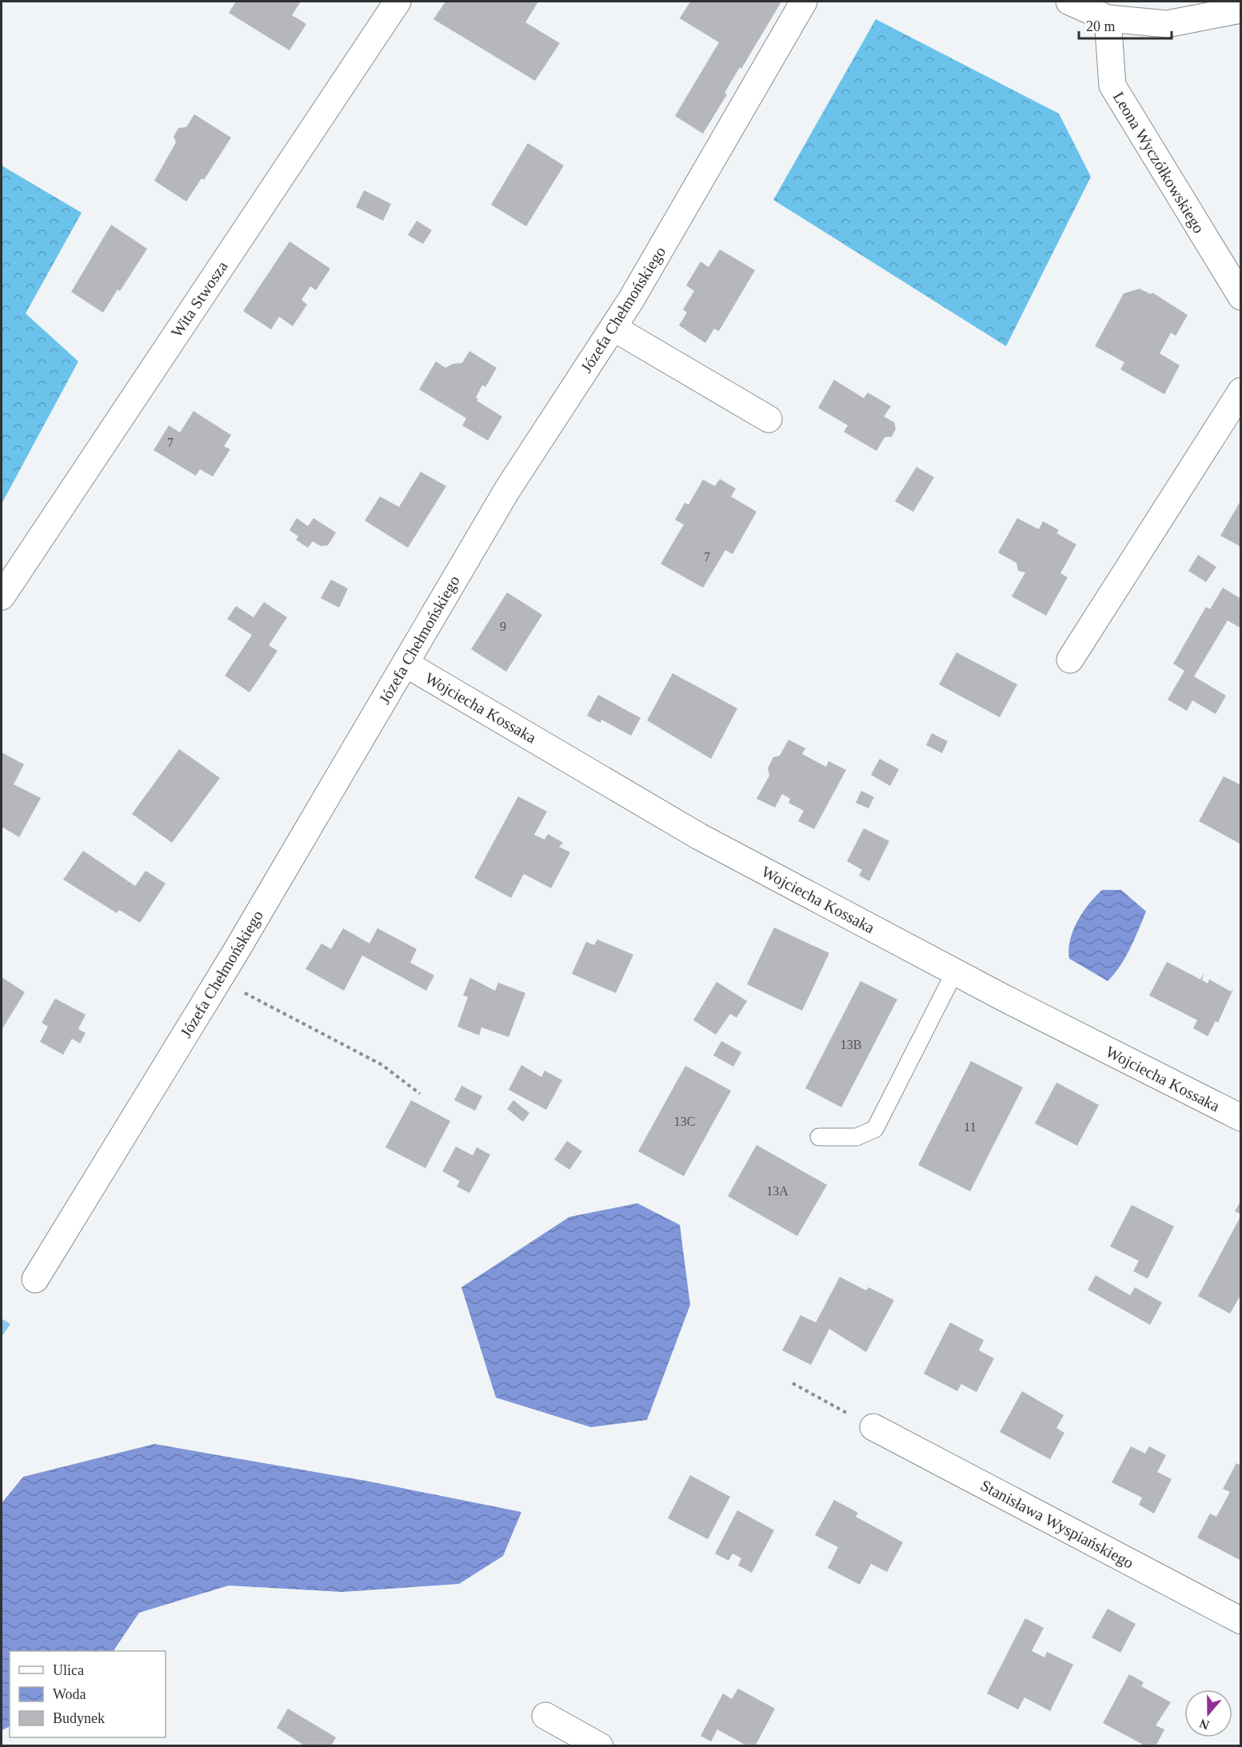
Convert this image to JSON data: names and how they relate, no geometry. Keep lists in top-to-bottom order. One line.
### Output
{"streets":{"street":["Leona Wyczółkowskiego","Wita Stwosza","Józefa Chełmońskiego","Wojciecha Kossaka","Stanisława Wyspiańskiego"]},"crossings":[["Józefa Chełmońskiego","Wojciecha Kossaka"]],"house_numbers":["7","7","9","13B","13C","11","13A"],"legend":["Ulica","Woda","Budynek"],"scale_bar":"20 m","north":"bottom"}
